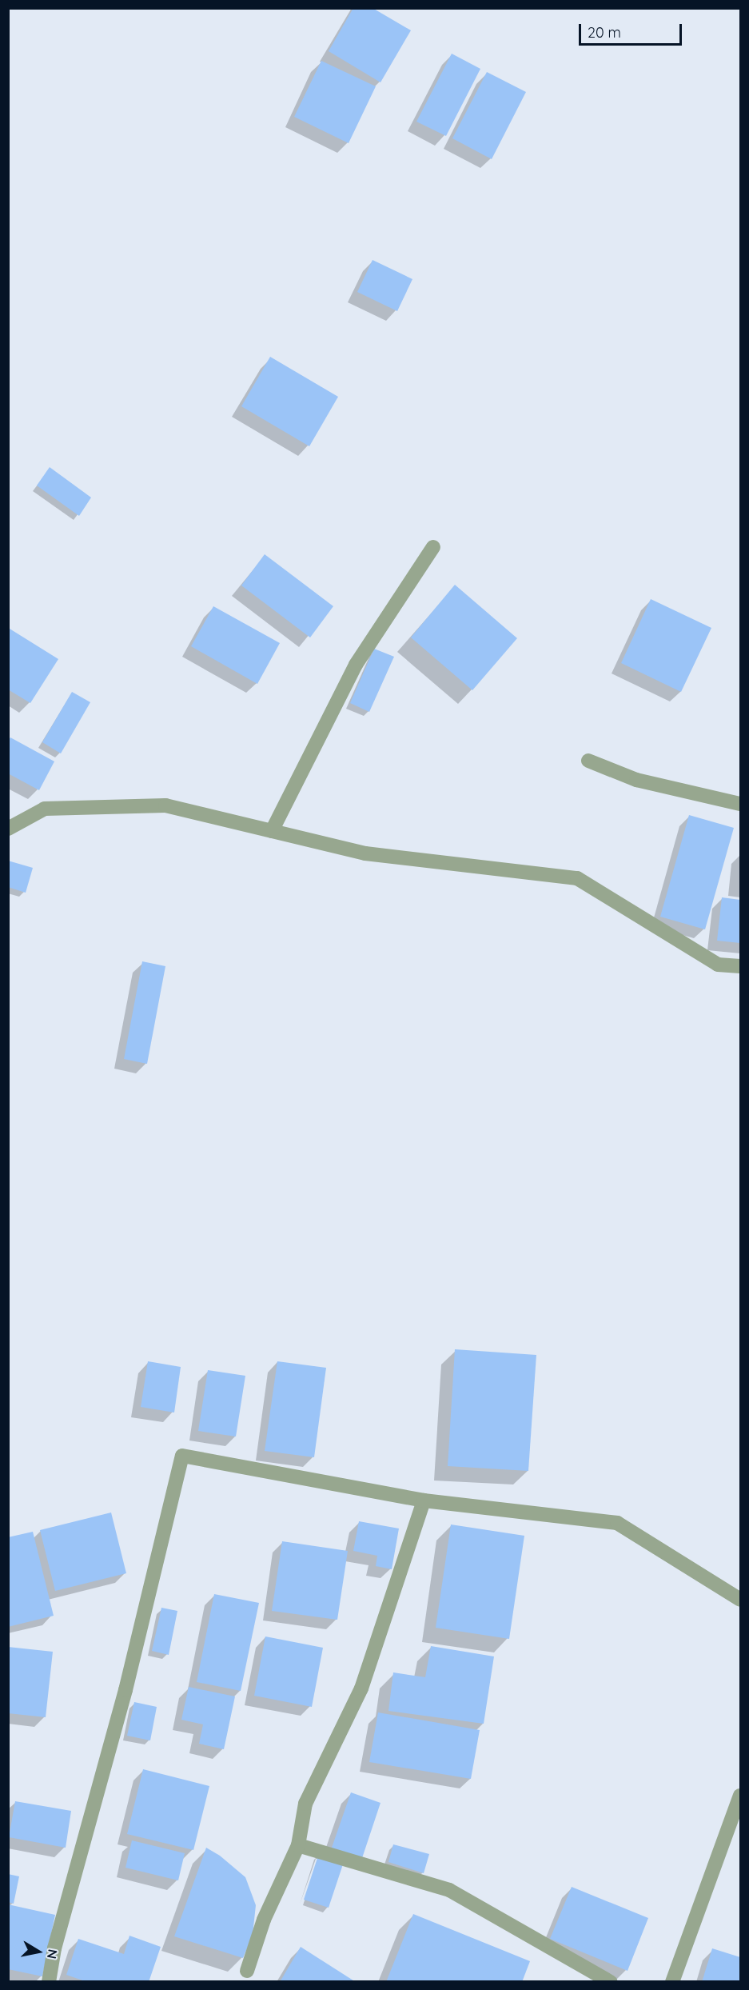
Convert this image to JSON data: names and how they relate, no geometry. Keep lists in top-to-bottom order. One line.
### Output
{"scale_bar":"20 m","north":"right"}
